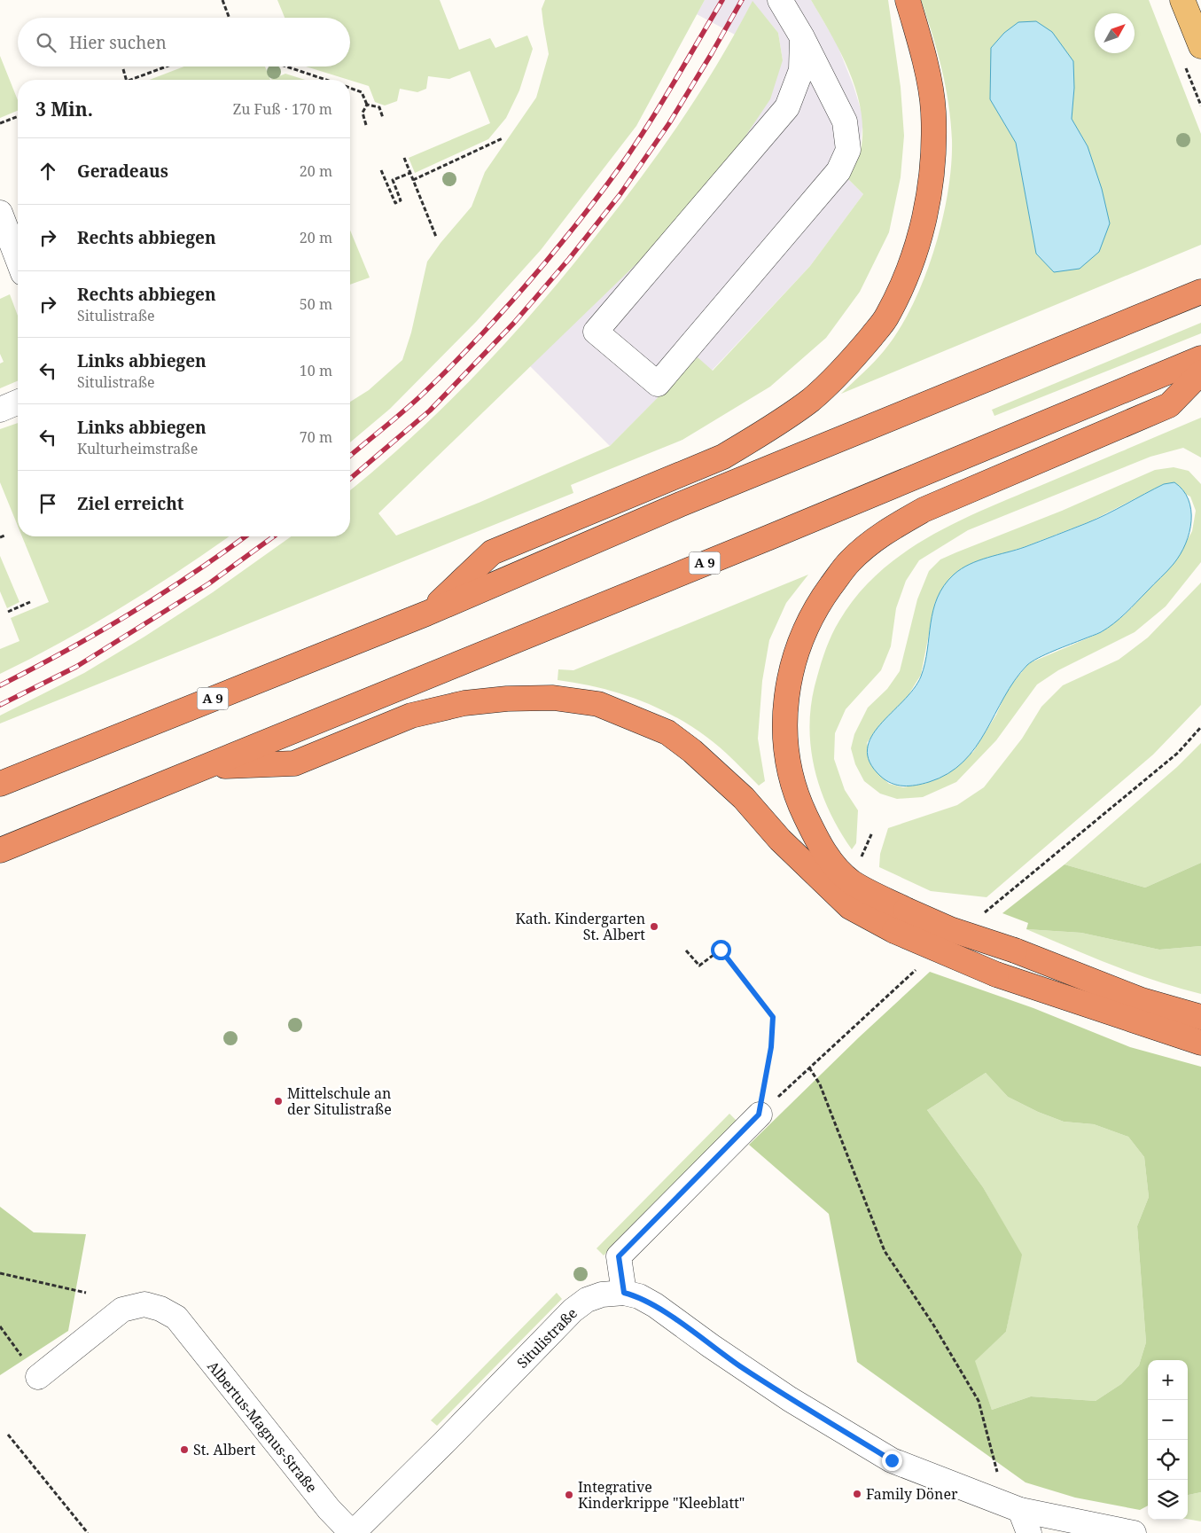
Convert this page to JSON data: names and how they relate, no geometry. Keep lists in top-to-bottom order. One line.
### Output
{"streets":{"highway":["A 9"],"street":["Situlistraße","Albertus-Magnus-Straße"]},"crossings":[["Situlistraße","Albertus-Magnus-Straße"]],"places":["Kath. Kindergarten St. Albert","Mittelschule an der Situlistraße","St. Albert","Family Döner","Integrative Kinderkrippe \"Kleeblatt\""],"north":"top right","page":{"search":"Hier suchen","heading":["3 Min.","Zu Fuß · 170 m"],"list":[["Geradeaus","20 m"],["Rechts abbiegen","20 m"],["Rechts abbiegen","Situlistraße","50 m"],["Links abbiegen","Situlistraße","10 m"],["Links abbiegen","Kulturheimstraße","70 m"],"Ziel erreicht"],"map_buttons":["+","−"]}}
